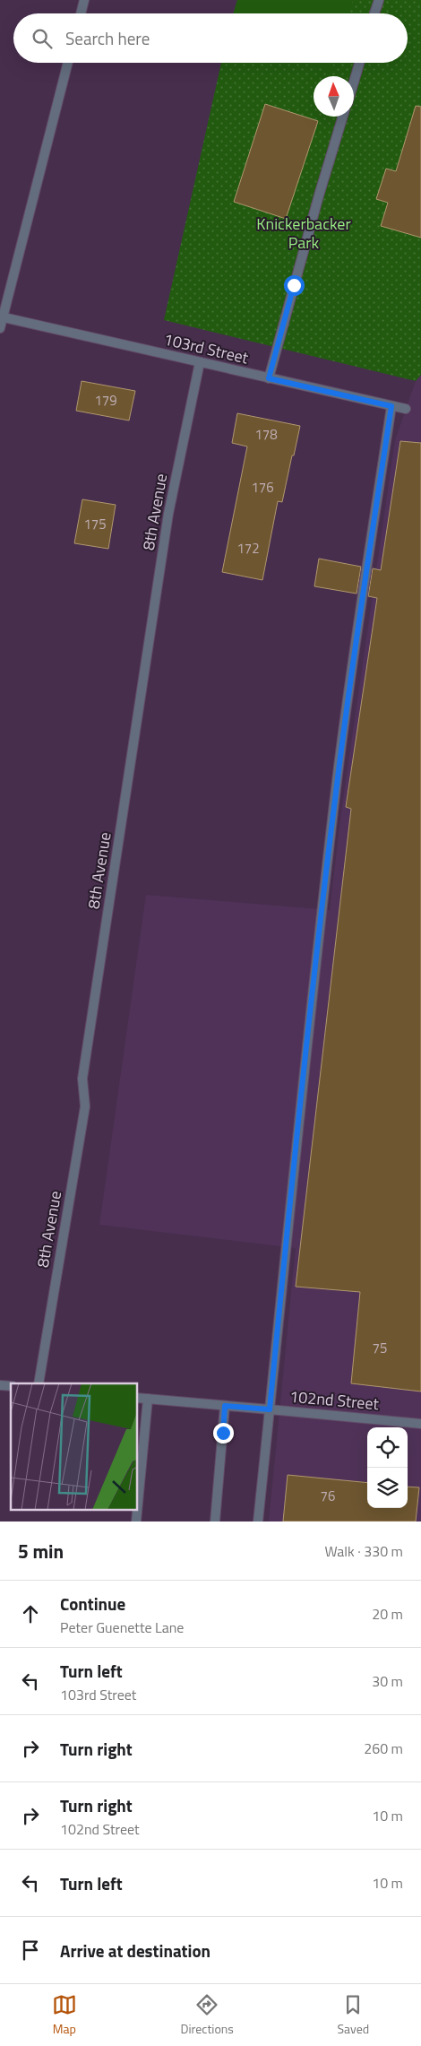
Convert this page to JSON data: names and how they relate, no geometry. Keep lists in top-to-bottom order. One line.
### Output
{"streets":{"street":["103rd Street","8th Avenue","102nd Street"]},"crossings":[["103rd Street","8th Avenue"]],"parks":["Knickerbacker Park"],"house_numbers":["179","178","176","175","172","75","76"],"north":"top","page":{"search":"Search here","heading":["5 min","Walk · 330 m"],"list":[["Continue","Peter Guenette Lane","20 m"],["Turn left","103rd Street","30 m"],["Turn right","260 m"],["Turn right","102nd Street","10 m"],["Turn left","10 m"],"Arrive at destination"],"nav":["Map","Directions","Saved"]}}
